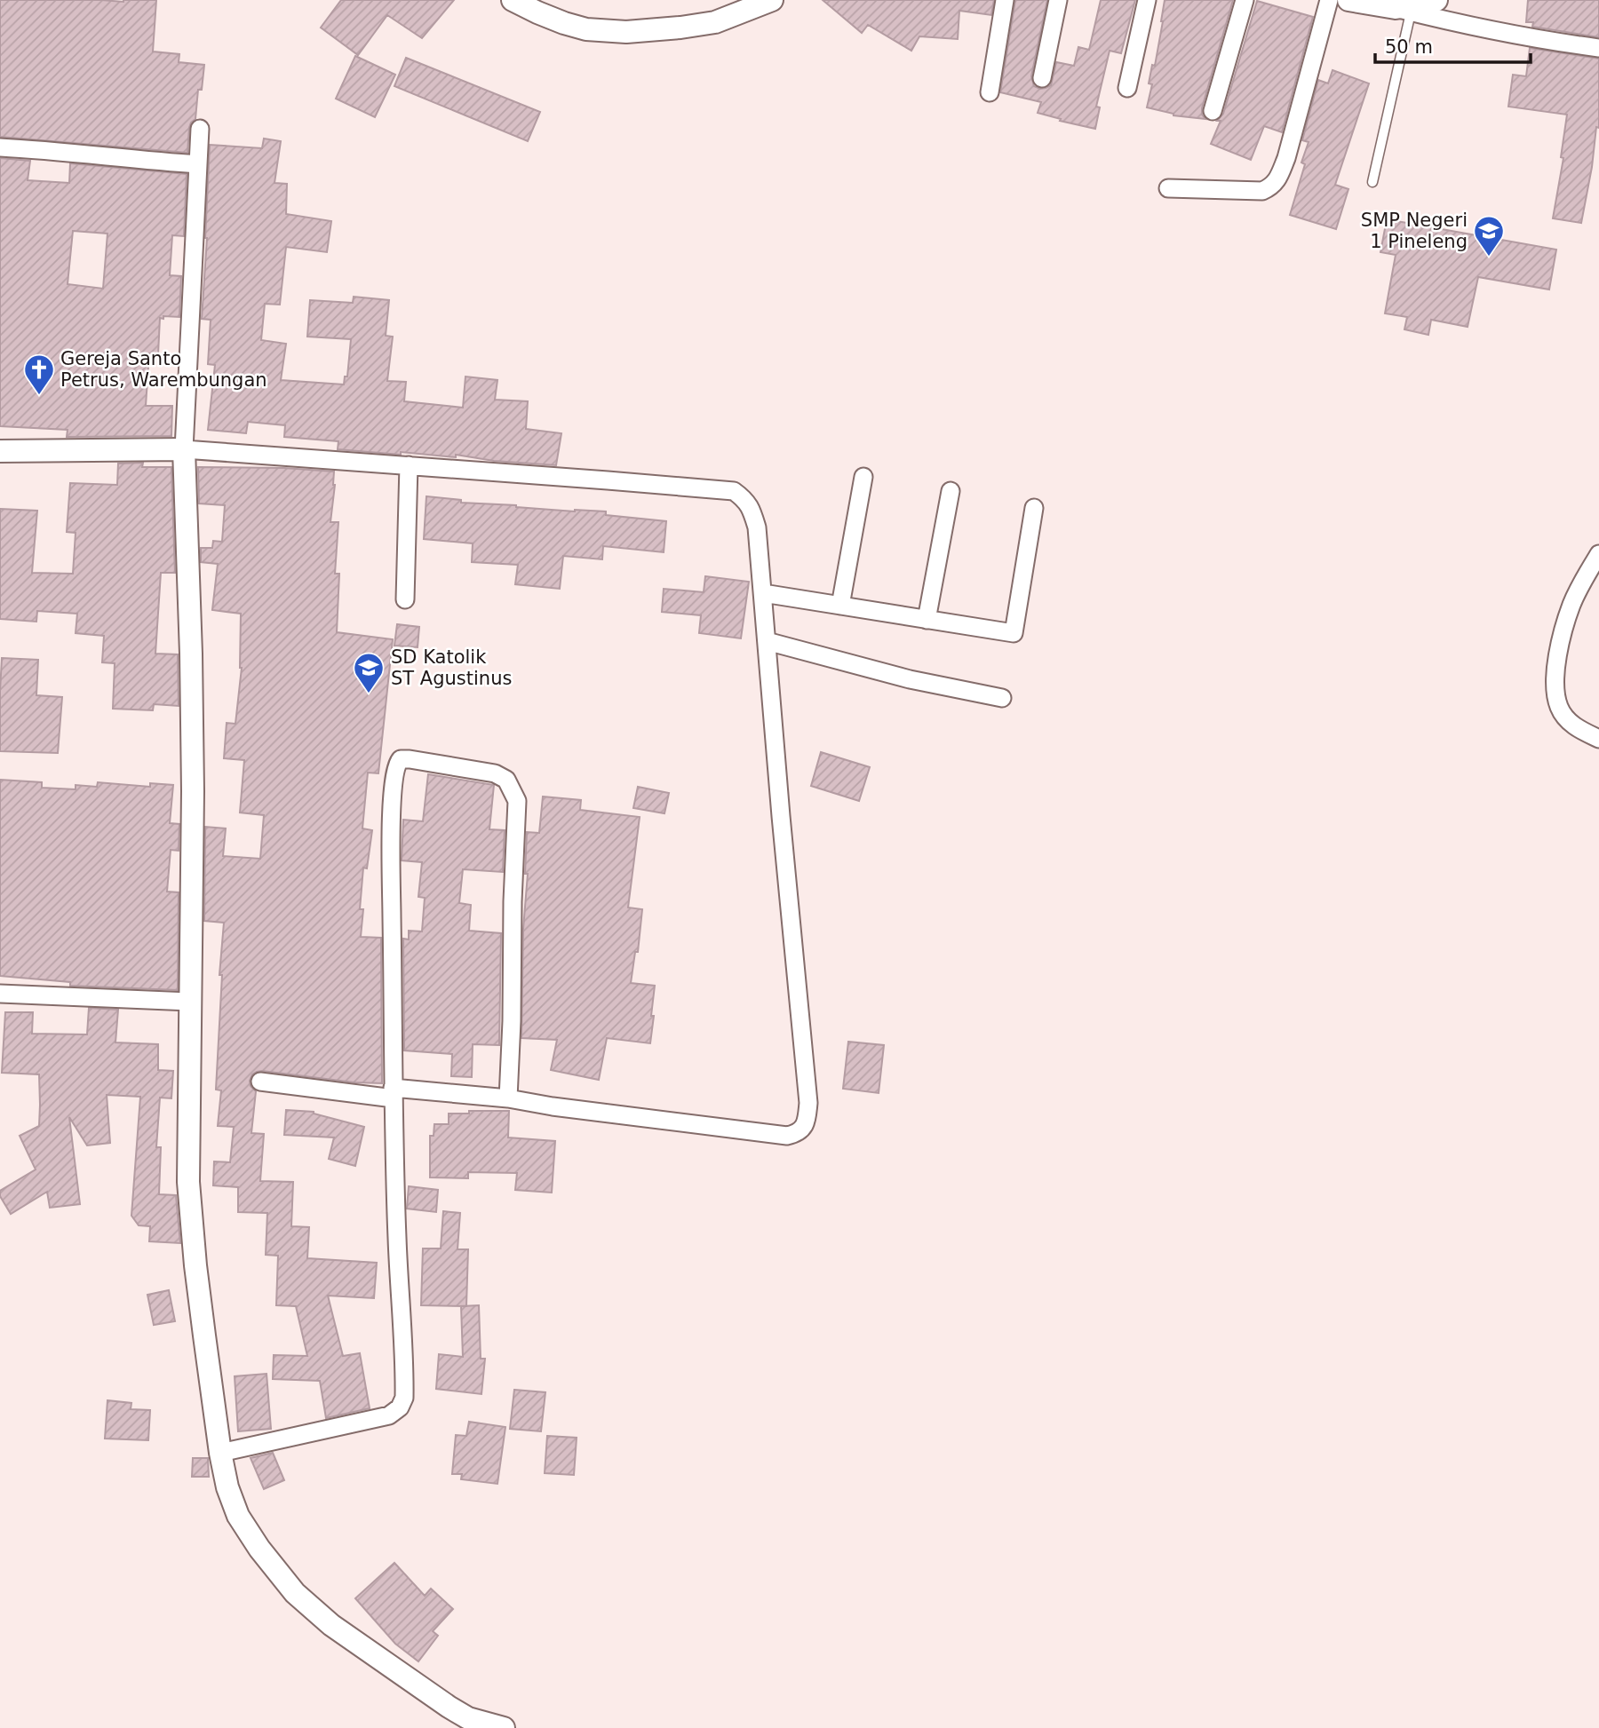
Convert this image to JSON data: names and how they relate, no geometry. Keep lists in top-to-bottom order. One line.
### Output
{"places":{"school or university":["SMP Negeri 1 Pineleng","SD Katolik ST Agustinus"],"church":["Gereja Santo Petrus, Warembungan"]},"scale_bar":"50 m"}
